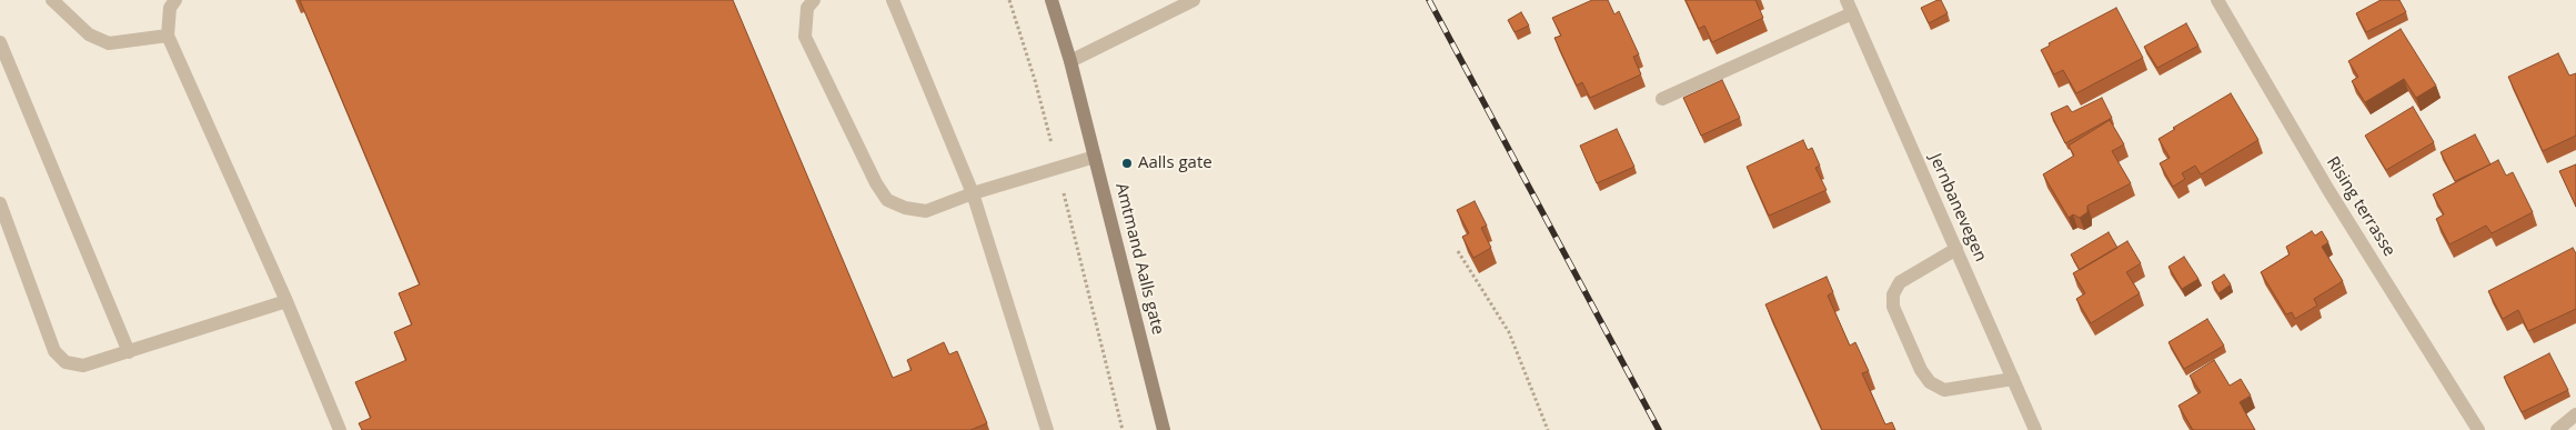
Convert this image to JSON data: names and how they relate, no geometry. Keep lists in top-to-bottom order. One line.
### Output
{"streets":{"main road":["Amtmand Aalls gate"],"street":["Rising terrasse","Jernbanevegen"]},"places":["Aalls gate"]}
